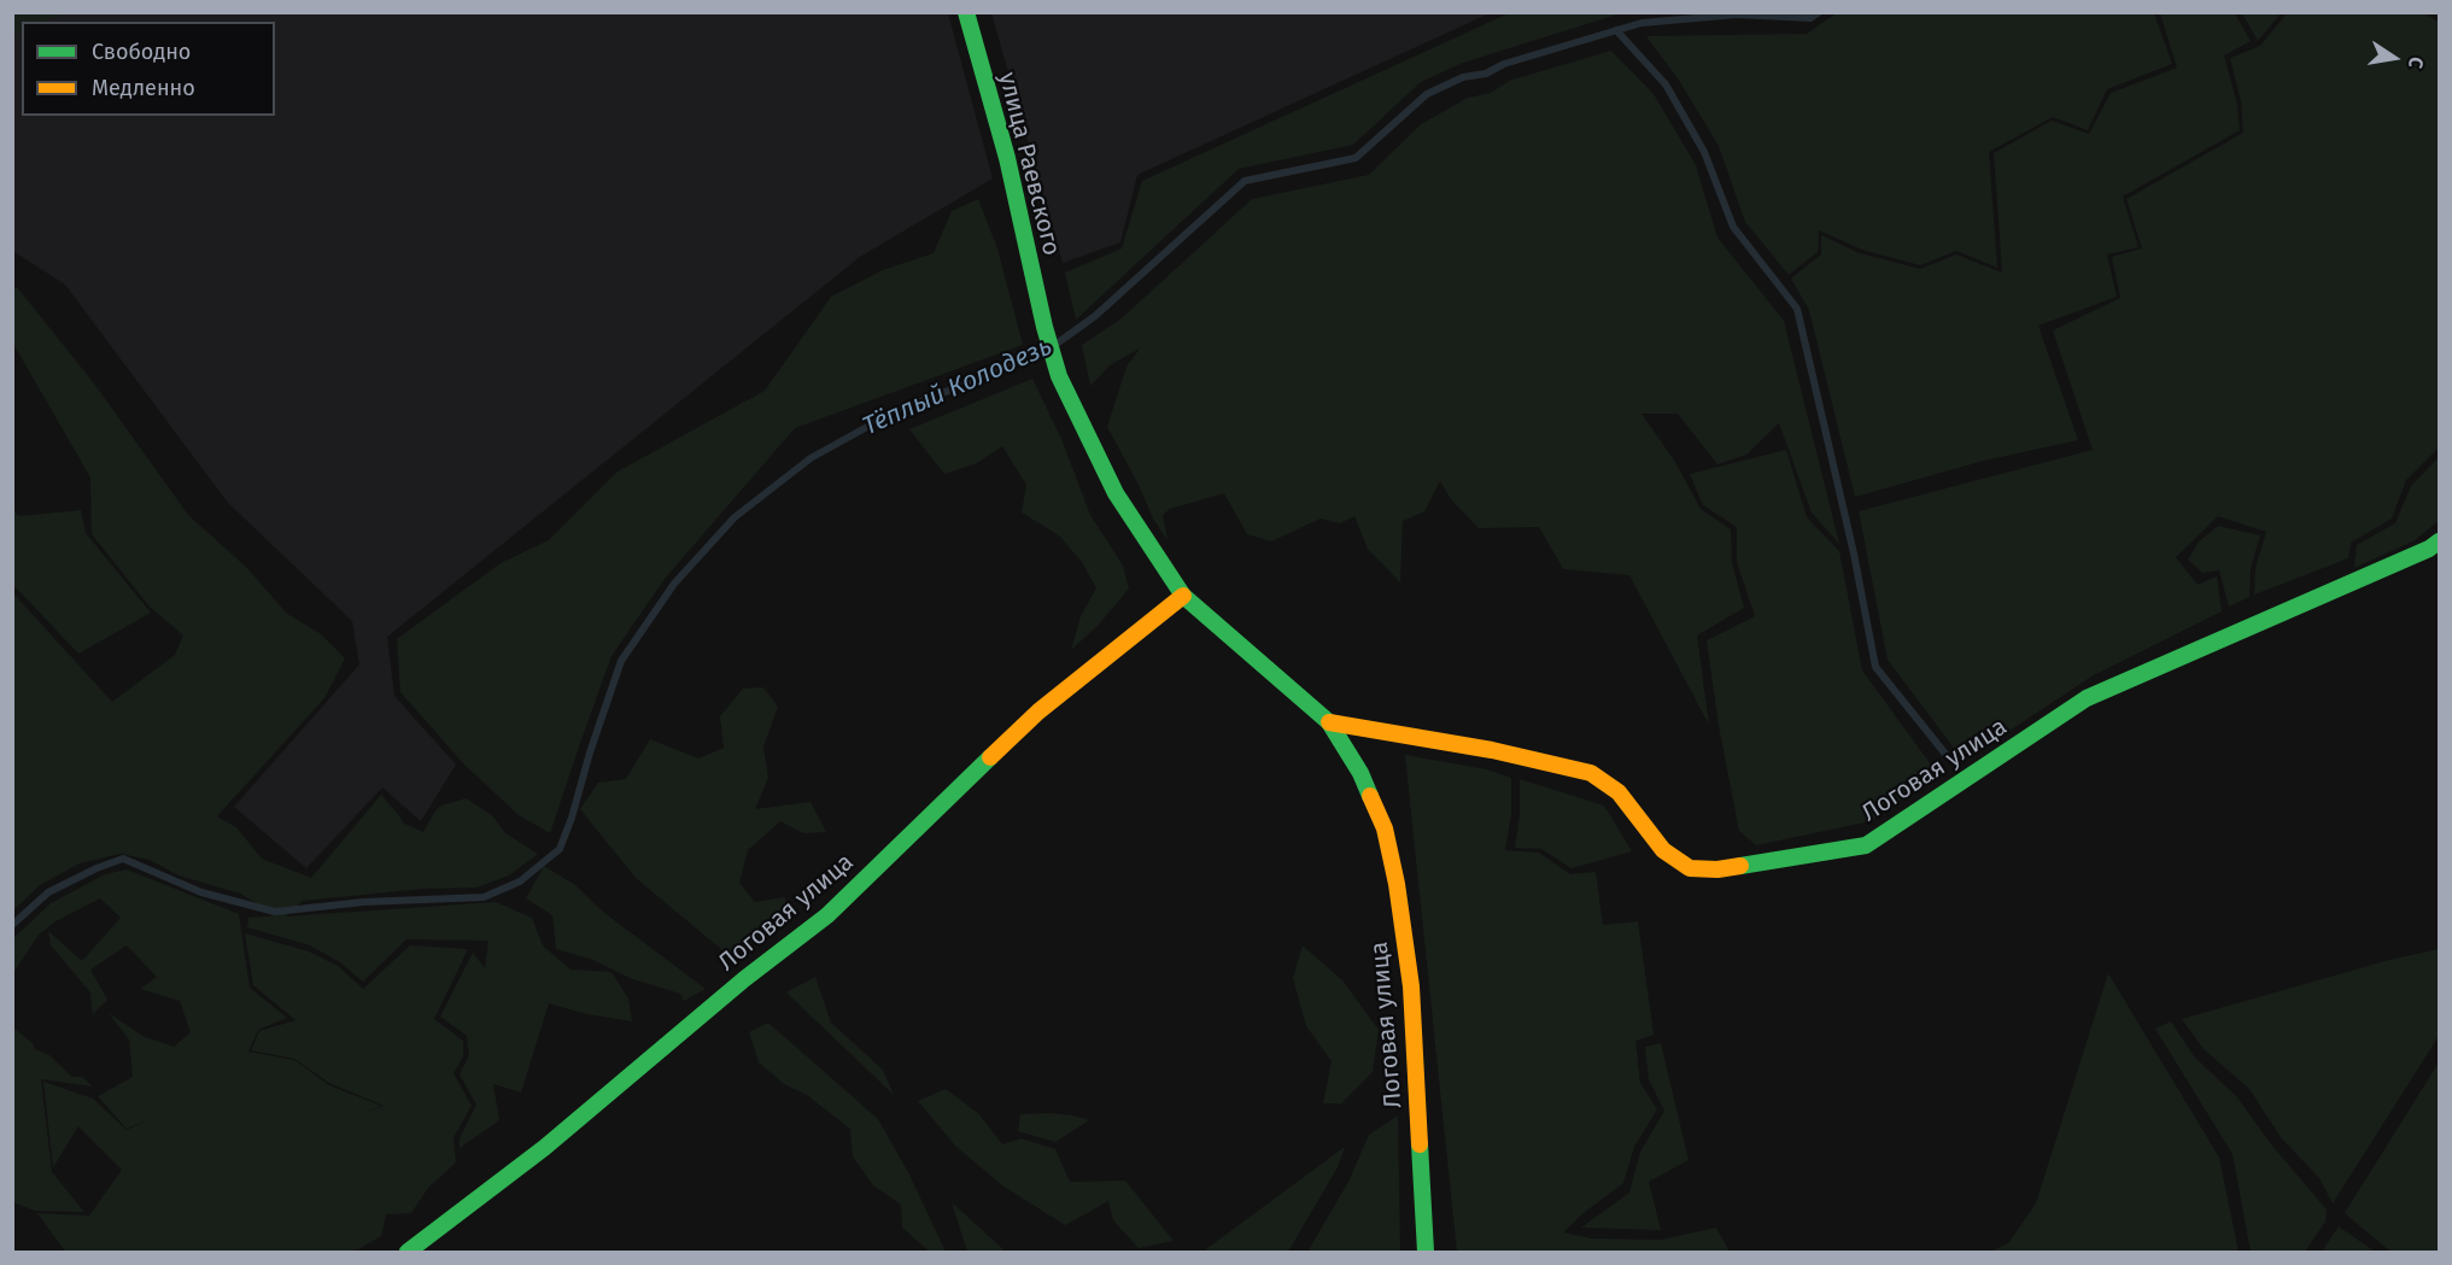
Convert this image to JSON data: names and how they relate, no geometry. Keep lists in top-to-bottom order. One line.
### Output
{"streets":{"street":["улица Раевского","Логовая улица"]},"crossings":[["улица Раевского","Логовая улица"]],"water":["Тёплый Колодезь"],"legend":["Свободно","Медленно"],"north":"right"}
